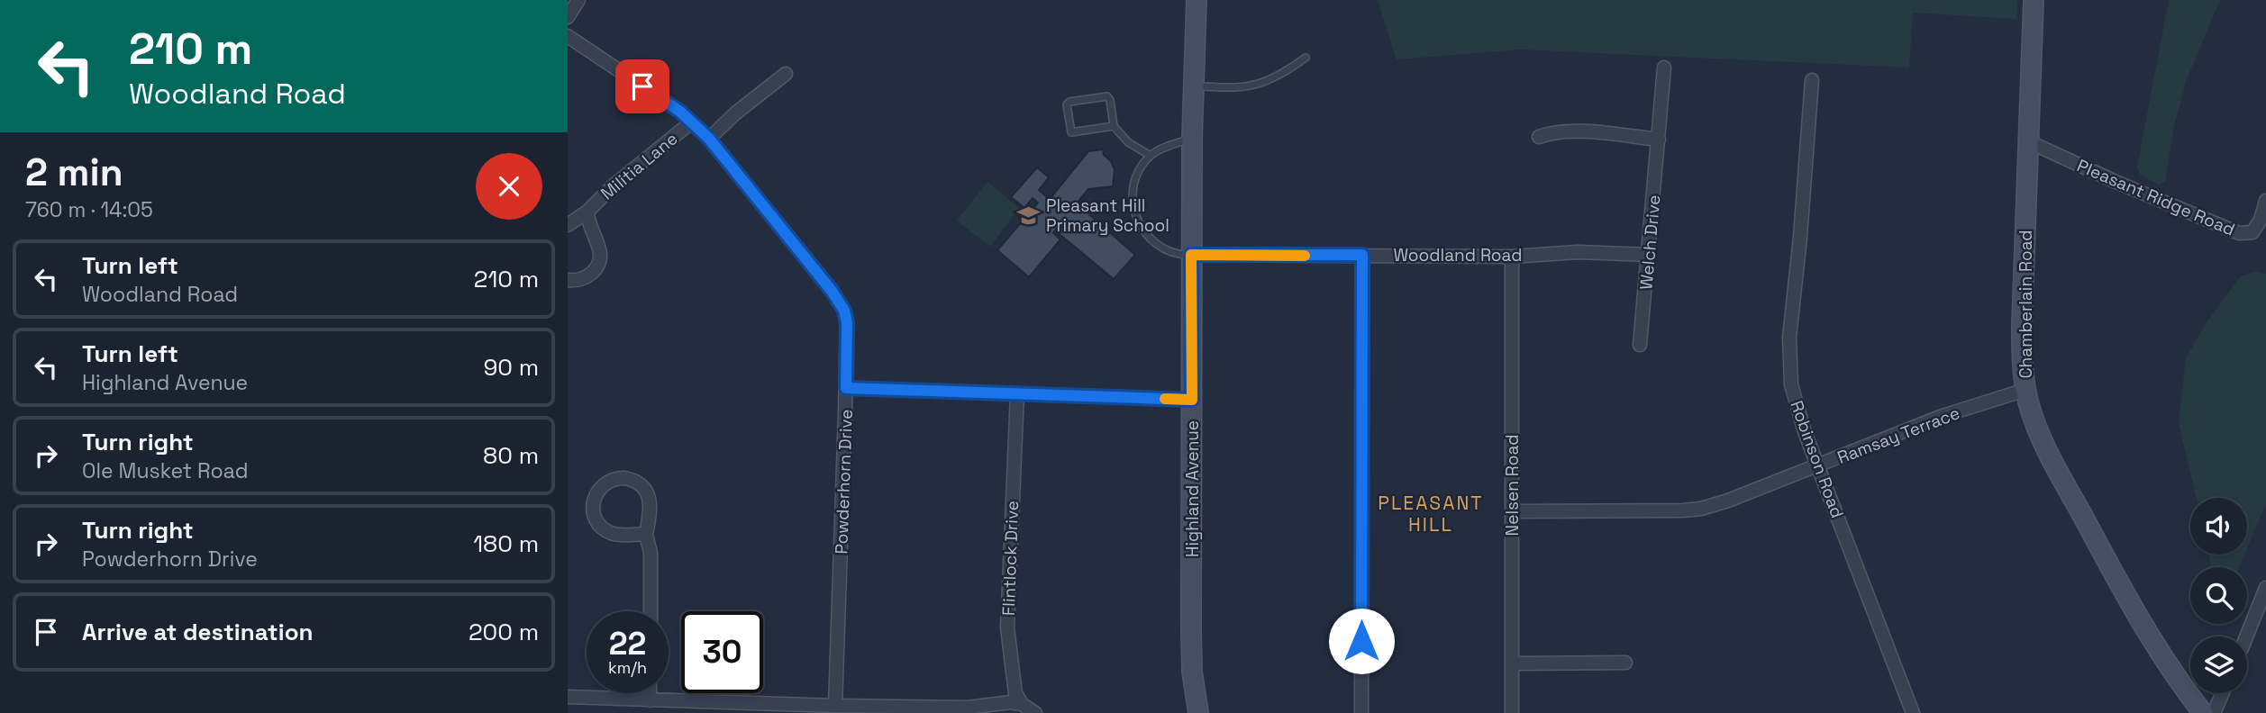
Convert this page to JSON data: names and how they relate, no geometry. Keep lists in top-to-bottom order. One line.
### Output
{"streets":{"street":["Militia Lane","Pleasant Ridge Road","Welch Drive","Woodland Road","Chamberlain Road","Ramsay Terrace","Robinson Road","Powderhorn Drive","Nelsen Road","Highland Avenue","Flintlock Drive"]},"crossings":[["Militia Lane","Powderhorn Drive"],["Pleasant Ridge Road","Chamberlain Road"],["Welch Drive","Woodland Road"],["Woodland Road","Nelsen Road"],["Woodland Road","Highland Avenue"],["Chamberlain Road","Ramsay Terrace"],["Ramsay Terrace","Robinson Road"],["Ramsay Terrace","Nelsen Road"]],"districts":["PLEASANT HILL"],"places":{"school or university":["Pleasant Hill Primary School"]},"page":{"turn":["210 m","Woodland Road"],"heading":["2 min","760 m · 14:05"],"list":[{"name":"Turn left","note":"Woodland Road","value":"210 m"},{"name":"Turn left","note":"Highland Avenue","value":"90 m"},{"name":"Turn right","note":"Ole Musket Road","value":"80 m"},{"name":"Turn right","note":"Powderhorn Drive","value":"180 m"},{"name":"Arrive at destination","value":"200 m"}],"speed":"22 km/h","limit":"30"}}
